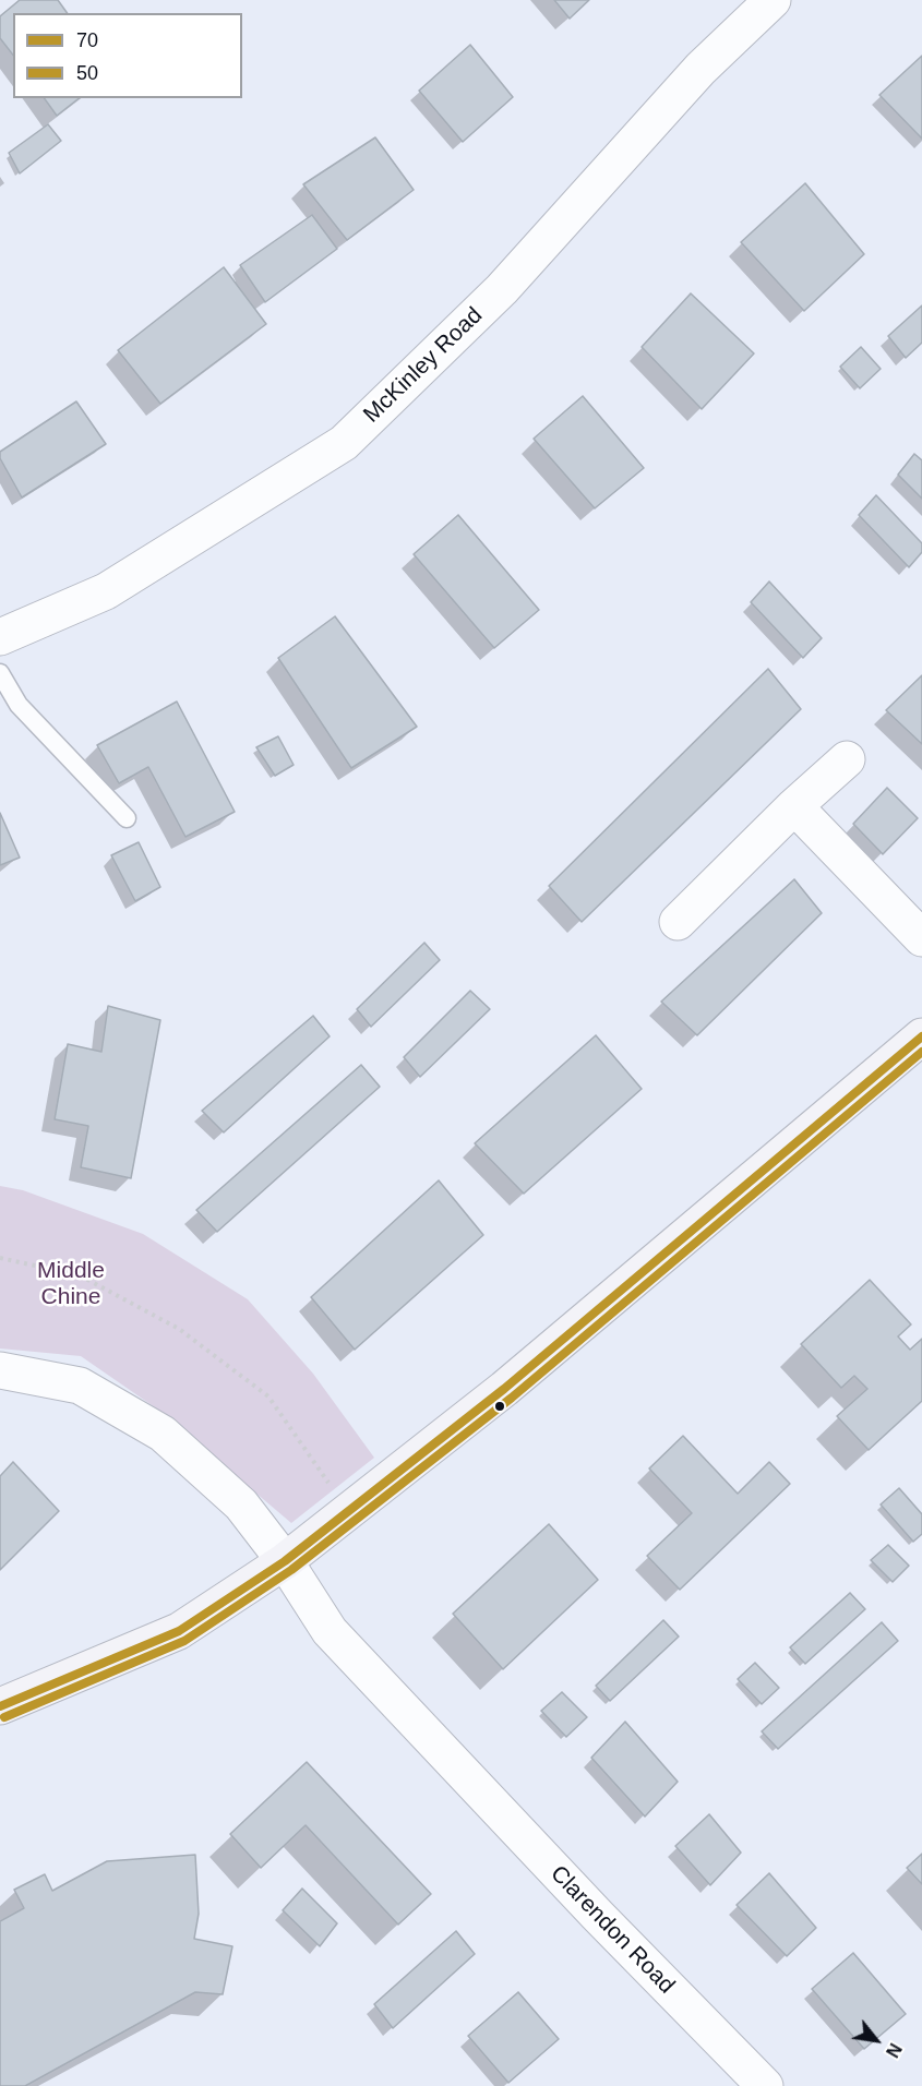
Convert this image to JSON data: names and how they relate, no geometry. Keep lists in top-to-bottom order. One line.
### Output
{"streets":{"street":["McKinley Road","Clarendon Road"]},"parks":["Middle Chine"],"lines":["transit line 70","transit line 50"],"legend":["70","50"],"north":"bottom right"}
